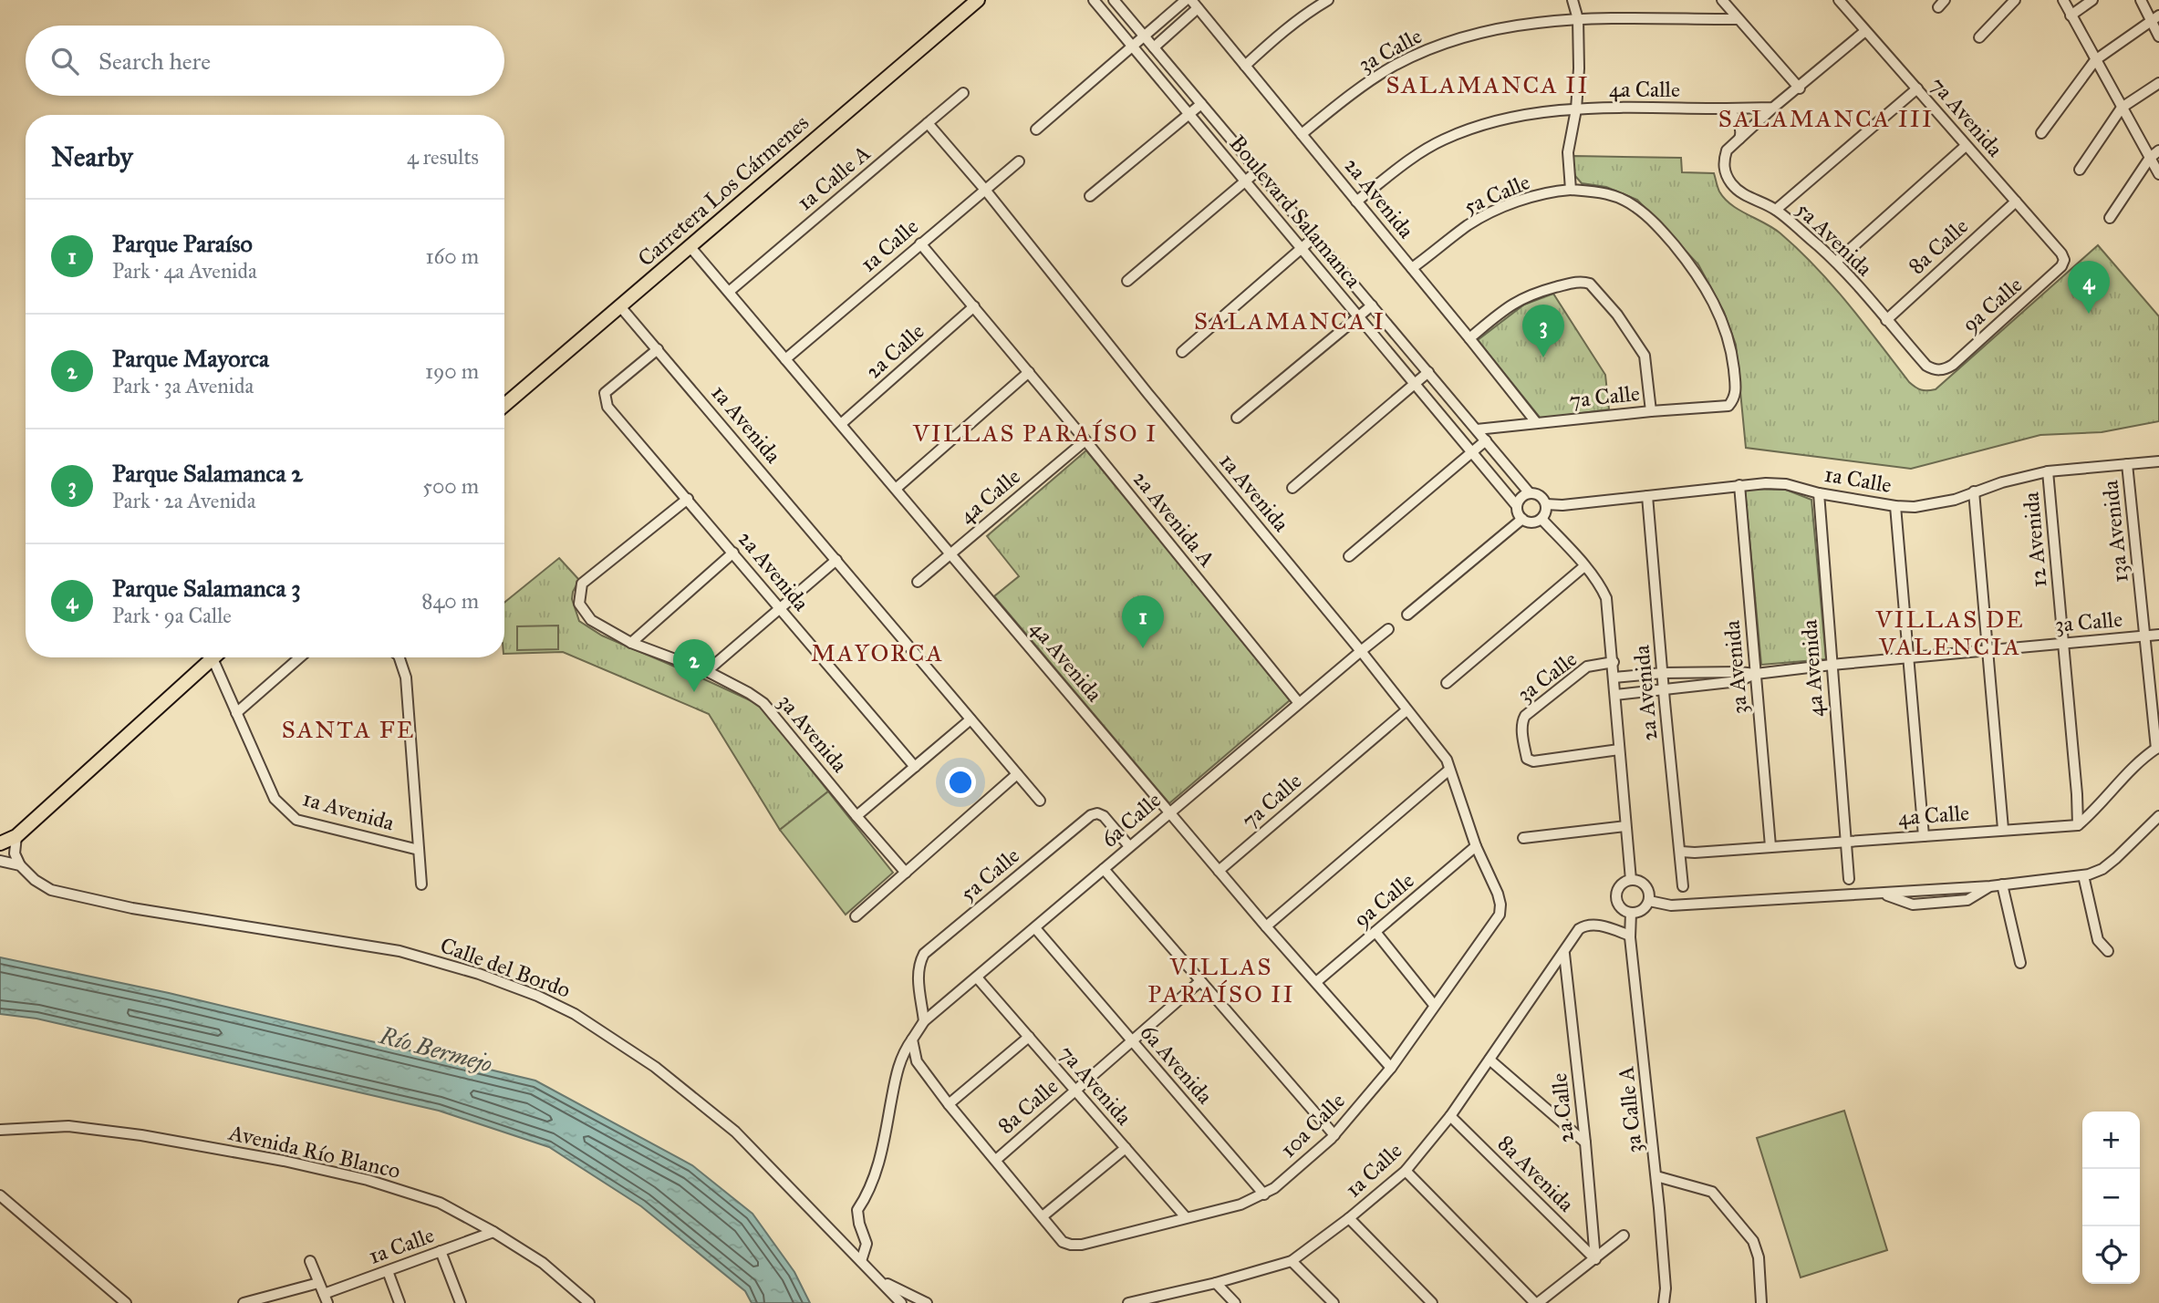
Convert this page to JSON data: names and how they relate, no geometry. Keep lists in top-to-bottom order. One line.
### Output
{"streets":{"main road":["Carretera Los Cármenes"],"street":["3a Calle","4a Calle","7a Avenida","1a Calle A","5a Calle","2a Avenida","Boulevard Salamanca","5a Avenida","1a Calle","8a Calle","9a Calle","2a Calle","7a Calle","1a Avenida","2a Avenida A","13a Avenida","12 Avenida","4a Avenida","3a Avenida","6a Calle","Calle del Bordo","6a Avenida","3a Calle A","10a Calle","Avenida Río Blanco","8a Avenida"]},"crossings":[["3a Calle","2a Avenida"],["3a Calle","13a Avenida"],["3a Calle","12 Avenida"],["3a Calle","4a Avenida"],["3a Calle","3a Avenida"],["4a Calle","2a Avenida"],["4a Calle","2a Avenida A"],["4a Calle","12 Avenida"],["4a Calle","4a Avenida"],["4a Calle","3a Avenida"],["7a Avenida","8a Calle"],["7a Avenida","9a Calle"],["7a Avenida","6a Calle"],["7a Avenida","10a Calle"],["1a Calle A","1a Avenida"],["1a Calle A","4a Avenida"],["Carretera Los Cármenes","1a Avenida"],["Carretera Los Cármenes","4a Avenida"],["5a Calle","2a Avenida"],["5a Calle","7a Calle"],["5a Calle","6a Calle"],["2a Avenida","1a Calle"],["2a Avenida","7a Calle"],["2a Avenida","1a Avenida"],["2a Avenida","3a Avenida"],["Boulevard Salamanca","1a Calle"],["Boulevard Salamanca","7a Calle"],["5a Avenida","8a Calle"],["5a Avenida","9a Calle"],["1a Calle","2a Calle"],["1a Calle","1a Avenida"],["1a Calle","2a Avenida A"],["1a Calle","13a Avenida"],["1a Calle","12 Avenida"],["1a Calle","4a Avenida"],["1a Calle","3a Avenida"],["1a Calle","3a Calle A"],["1a Calle","Avenida Río Blanco"],["1a Calle","8a Avenida"],["8a Calle","6a Avenida"],["9a Calle","1a Avenida"],["9a Calle","4a Avenida"],["2a Calle","2a Avenida A"],["2a Calle","4a Avenida"],["2a Calle","8a Avenida"],["7a Calle","1a Avenida"],["7a Calle","4a Avenida"],["1a Avenida","6a Calle"],["1a Avenida","10a Calle"],["2a Avenida A","6a Calle"],["4a Avenida","6a Calle"],["4a Avenida","10a Calle"],["6a Calle","Calle del Bordo"],["6a Calle","6a Avenida"],["6a Avenida","10a Calle"]],"districts":["SALAMANCA II","SALAMANCA III","SALAMANCA I","VILLAS PARAÍSO I","VILLAS DE VALENCIA","MAYORCA","SANTA FE","VILLAS PARAÍSO II"],"water":["Río Bermejo"],"page":{"search":"Search here","heading":["Nearby","4 results"],"list":[{"mark":"1","name":"Parque Paraíso","note":"Park · 4a Avenida","value":"160 m"},{"mark":"2","name":"Parque Mayorca","note":"Park · 3a Avenida","value":"190 m"},{"mark":"3","name":"Parque Salamanca 2","note":"Park · 2a Avenida","value":"500 m"},{"mark":"4","name":"Parque Salamanca 3","note":"Park · 9a Calle","value":"840 m"}],"pins":["4","3","1","2"],"map_buttons":["+","−"]}}
